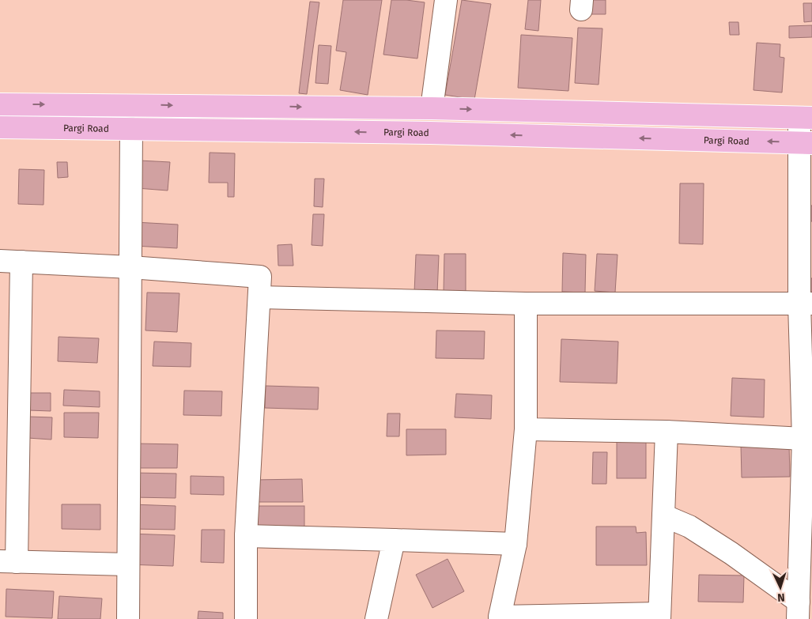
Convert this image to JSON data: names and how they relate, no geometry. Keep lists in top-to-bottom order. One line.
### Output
{"streets":{"main road":["Pargi Road"]},"north":"bottom"}
